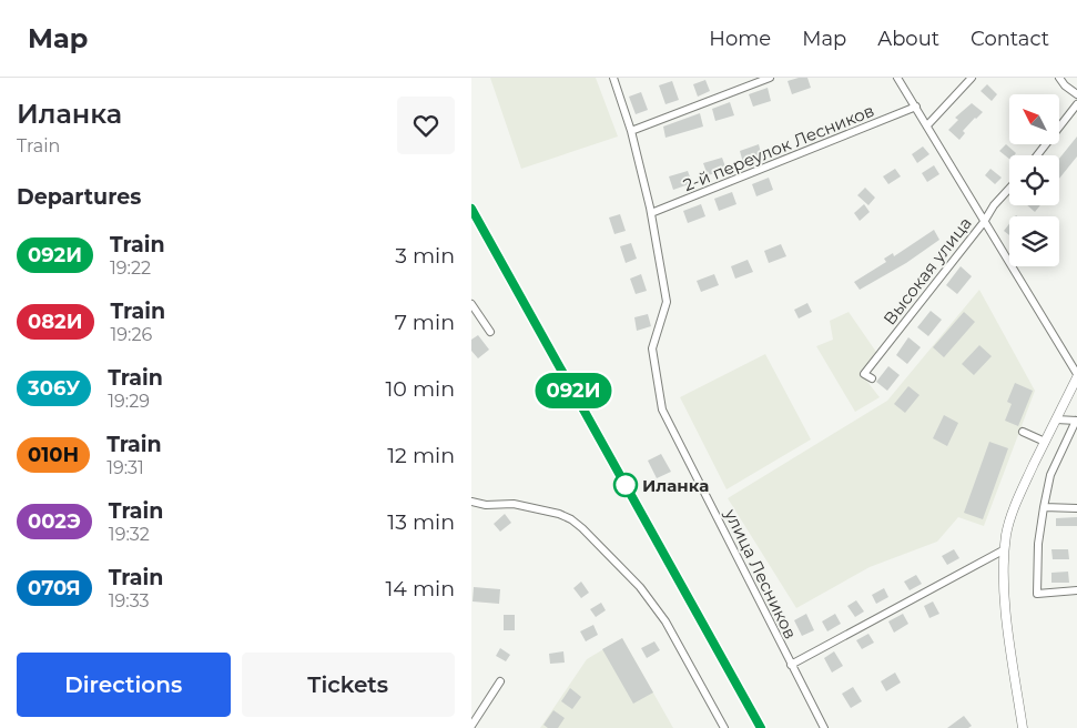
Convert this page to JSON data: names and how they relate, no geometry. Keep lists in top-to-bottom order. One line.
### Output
{"streets":{"street":["2-й переулок Лесников","Высокая улица","улица Лесников"]},"crossings":[["2-й переулок Лесников","улица Лесников"]],"places":["Иланка"],"north":"top left","page":{"header":"Map","nav":["Home","Map","About","Contact"],"heading":[["Иланка","Train"],"Departures"],"on_map":"092И","list":[{"mark":"092И","name":"Train","note":"19:22","value":"3 min"},{"mark":"082И","name":"Train","note":"19:26","value":"7 min"},{"mark":"306У","name":"Train","note":"19:29","value":"10 min"},{"mark":"010Н","name":"Train","note":"19:31","value":"12 min"},{"mark":"002Э","name":"Train","note":"19:32","value":"13 min"},{"mark":"070Я","name":"Train","note":"19:33","value":"14 min"}],"buttons":["Directions","Tickets"]}}
